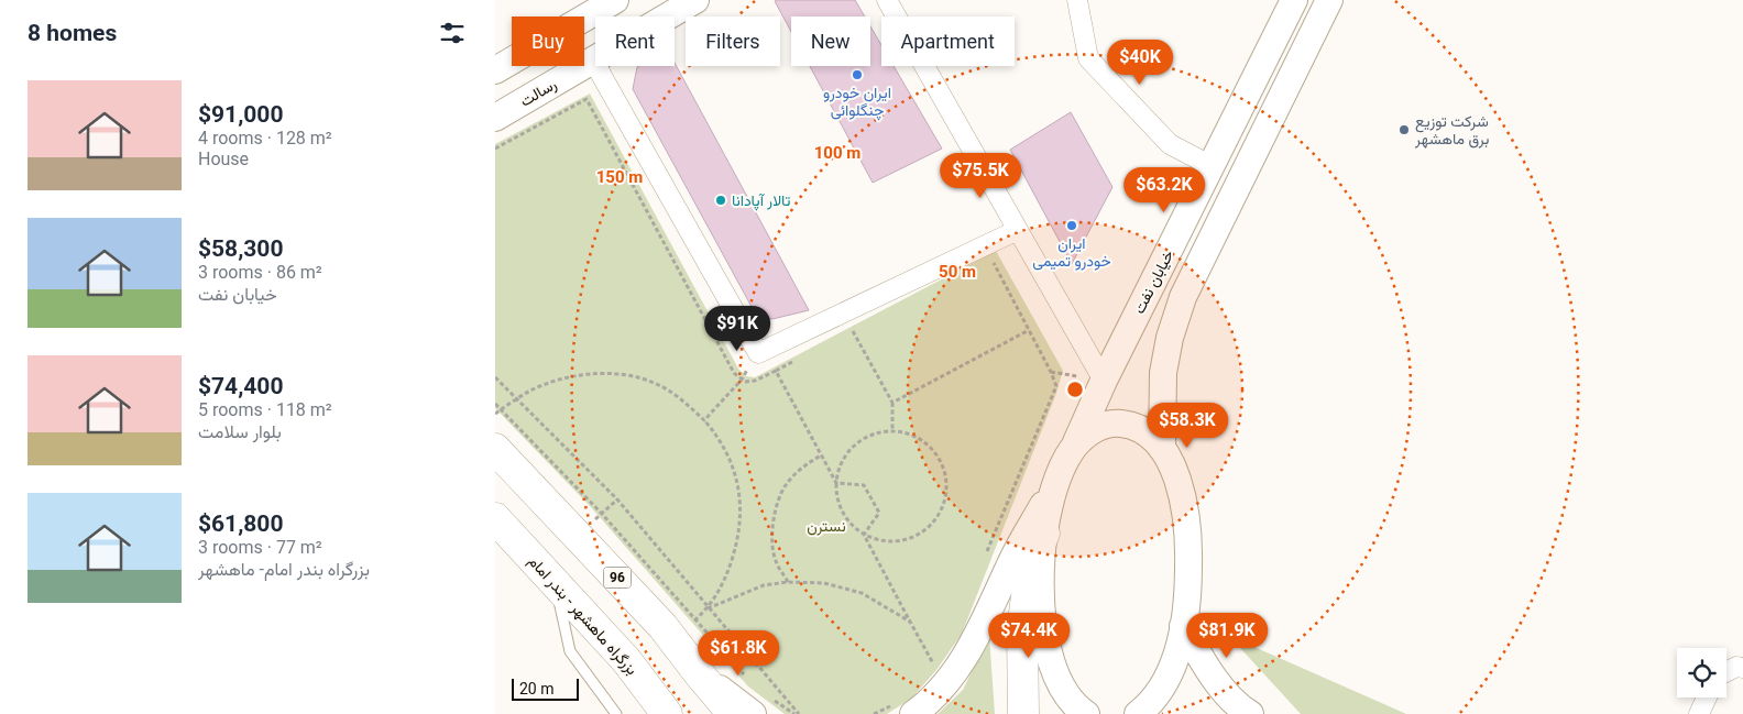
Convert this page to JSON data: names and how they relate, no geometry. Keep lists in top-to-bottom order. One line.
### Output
{"streets":{"highway":["96","بزرگراه ماهشهر - بندر امام"],"main road":["رسالت","خیابان نفت"]},"parks":["نسترن"],"places":["ایران خودرو چنگلوائی","شرکت توزیع برق ماهشهر","تالار آپادانا","ایران خودرو تمیمی"],"scale_bar":"20 m","page":{"heading":"8 homes","chip":["Buy","Rent","Filters","New","Apartment"],"price":["$40K","$75.5K","$63.2K","$91K","$58.3K","$74.4K","$81.9K","$61.8K"],"list":[{"name":"$91,000","note":"4 rooms · 128 m² · House"},{"name":"$58,300","note":"3 rooms · 86 m² · خیابان نفت"},{"name":"$74,400","note":"5 rooms · 118 m² · بلوار سلامت"},{"name":"$61,800","note":"3 rooms · 77 m² · بزرگراه بندر امام- ماهشهر"}],"scale":"20 m"},"rings":["100 m","150 m","50 m"]}
